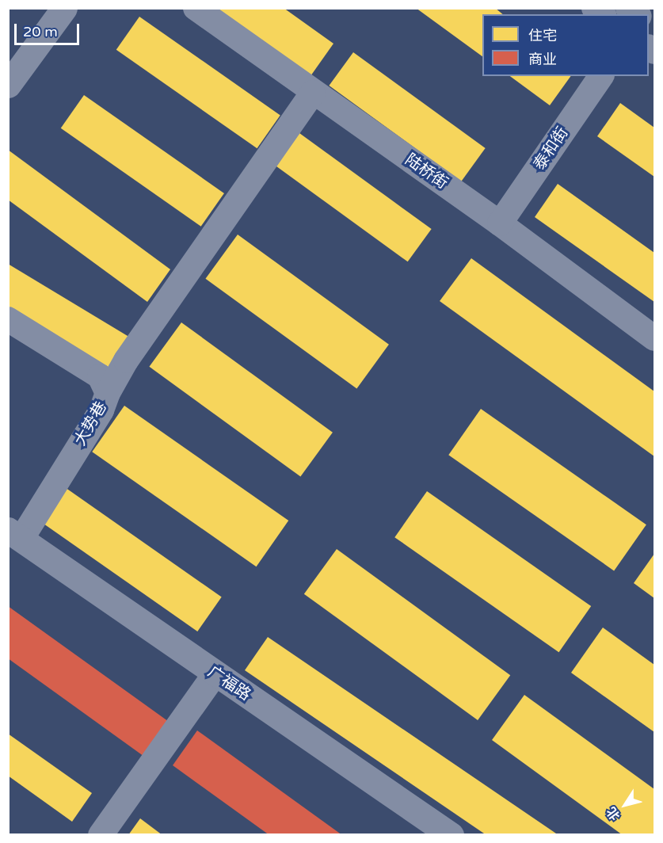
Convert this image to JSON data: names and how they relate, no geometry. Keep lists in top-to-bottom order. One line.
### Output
{"streets":{"street":["泰和街","陆桥街","大势巷","广福路"]},"crossings":[["泰和街","陆桥街"],["大势巷","广福路"]],"legend":["住宅","商业"],"scale_bar":"20 m","north":"bottom left"}
